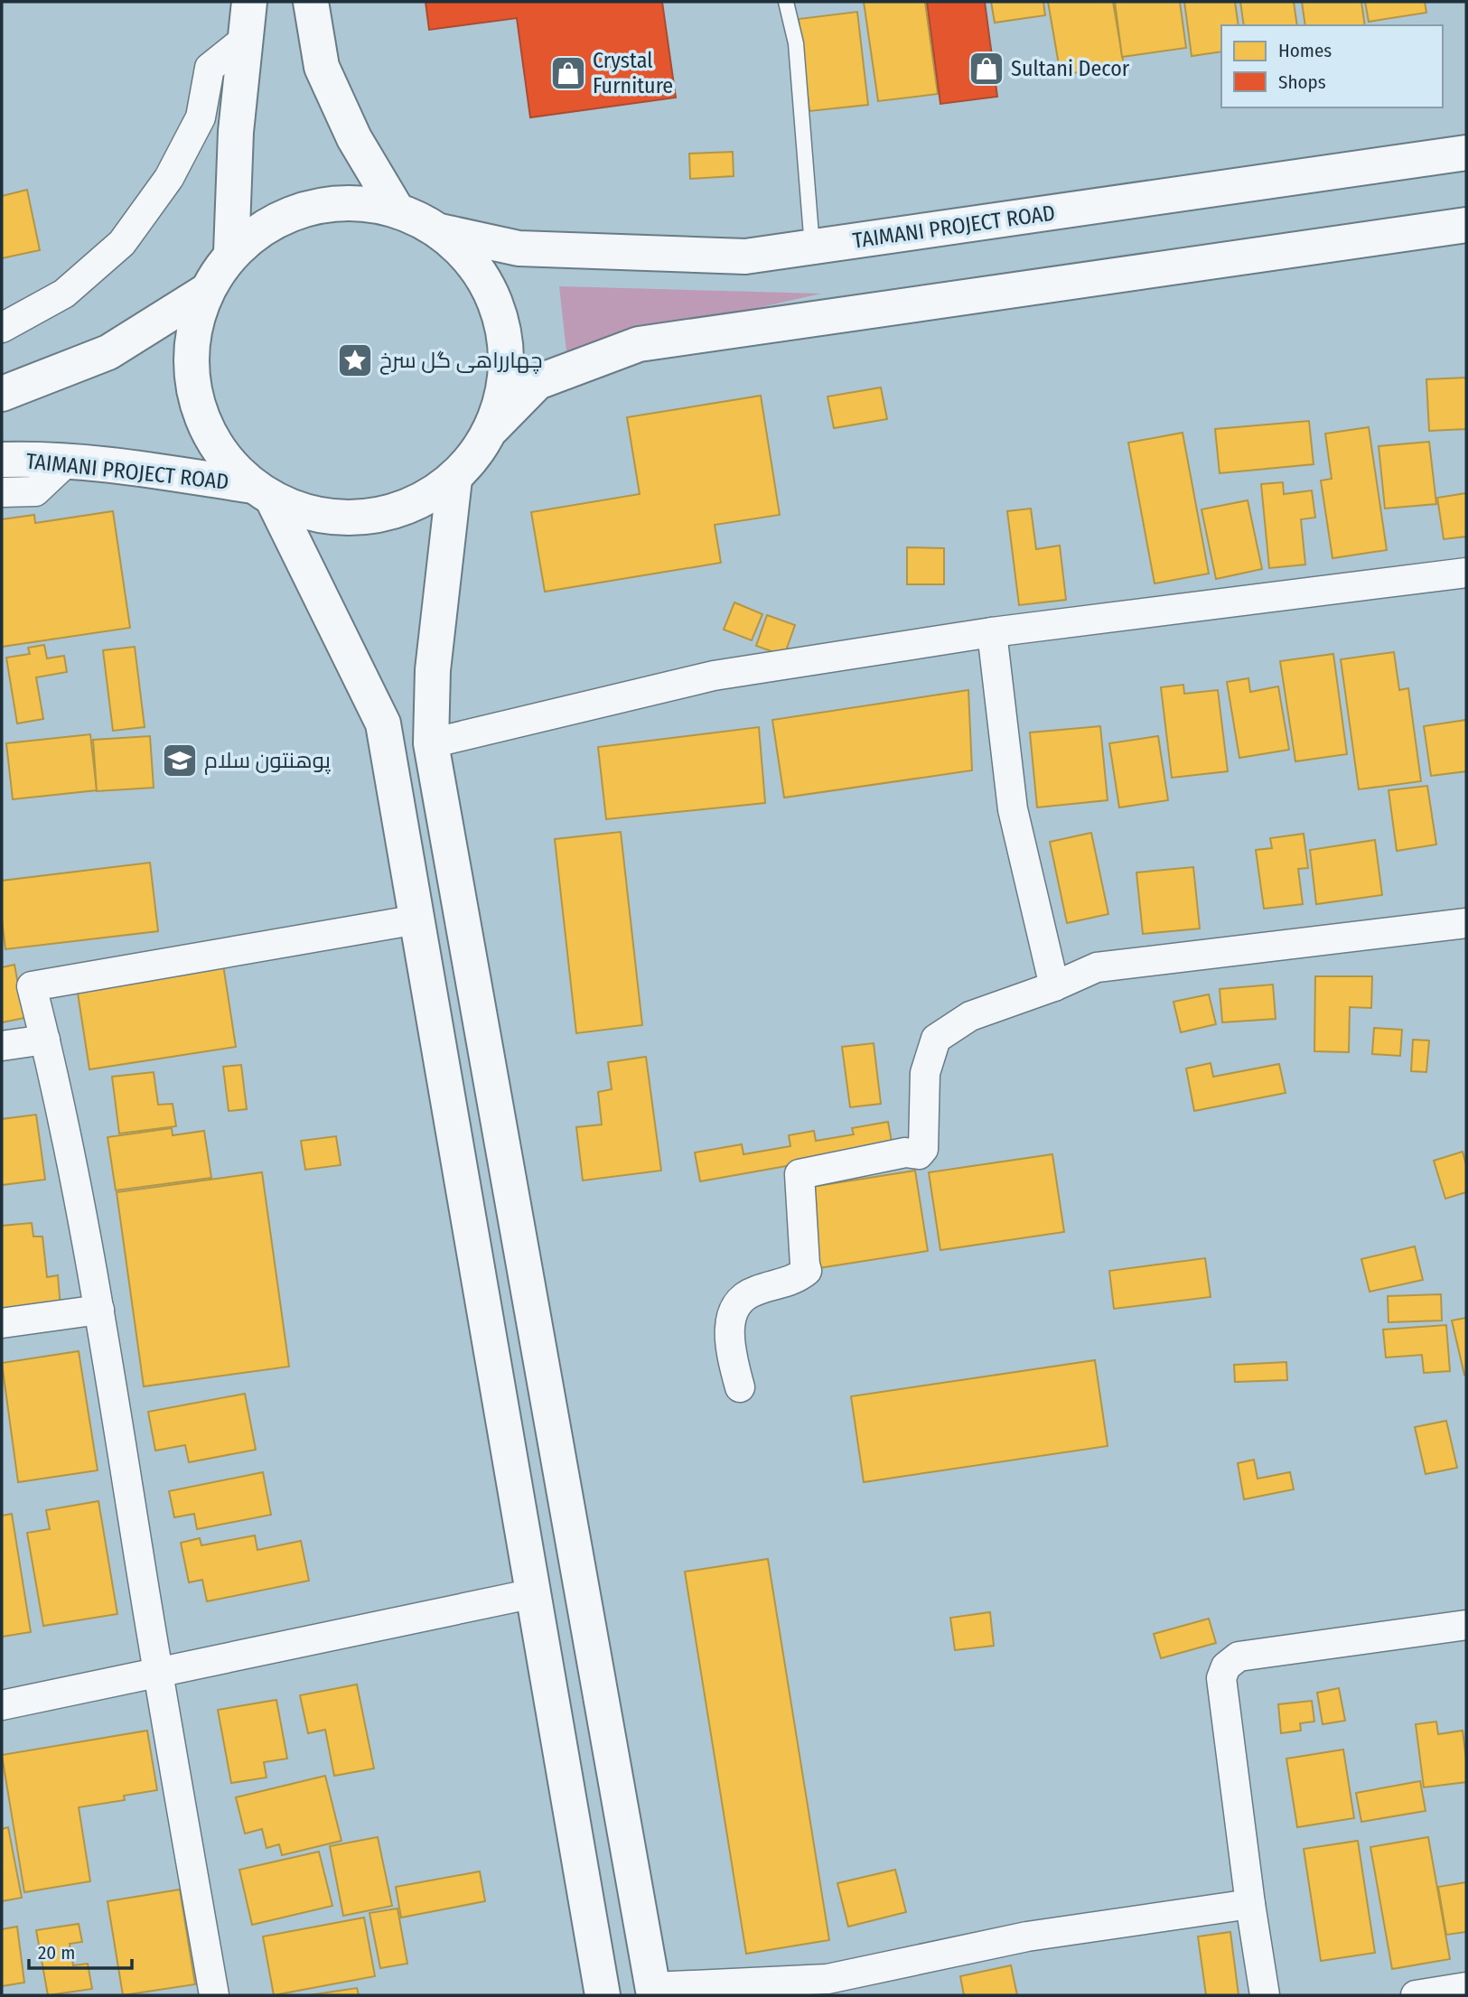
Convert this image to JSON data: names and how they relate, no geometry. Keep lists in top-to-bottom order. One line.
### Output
{"streets":{"main road":["TAIMANI PROJECT ROAD"]},"places":{"shop":["Sultani Decor","Crystal Furniture"],"place":["چهارراهی گل سرخ"],"school or university":["پوهنتون سلام"]},"legend":["Homes","Shops"],"scale_bar":"20 m"}
